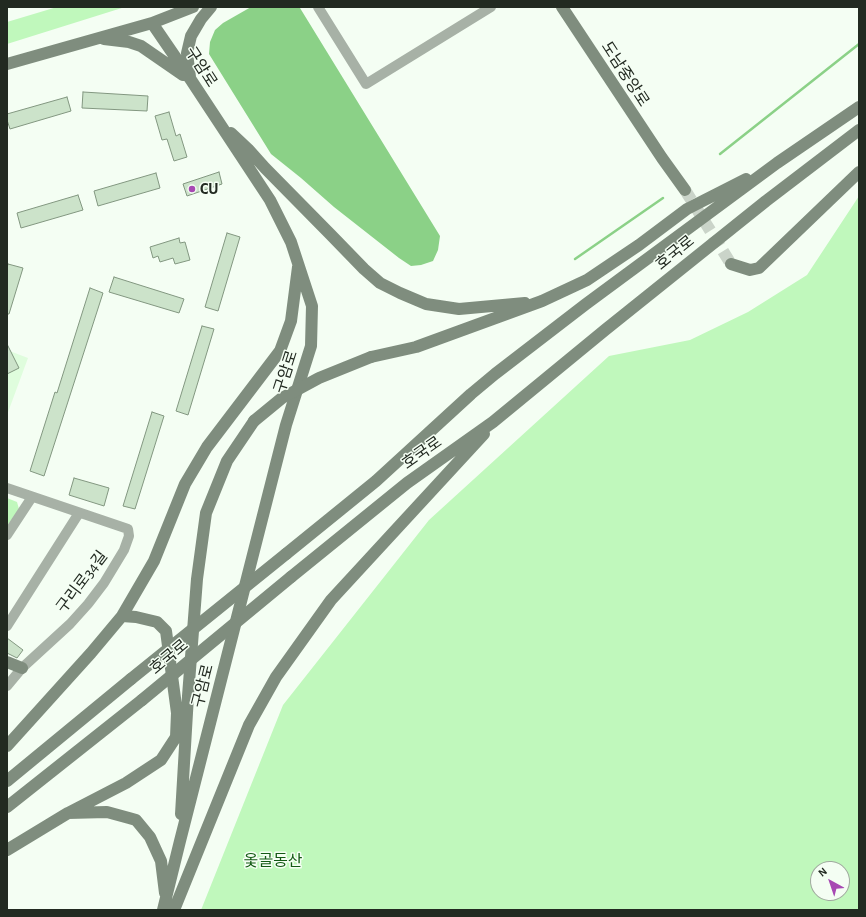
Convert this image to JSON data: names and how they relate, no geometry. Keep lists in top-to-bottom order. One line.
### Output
{"streets":{"main road":["구암로","도남중앙로","호국로"],"street":["구리로34길"]},"parks":["옻골동산"],"places":["CU"],"north":"top left"}
